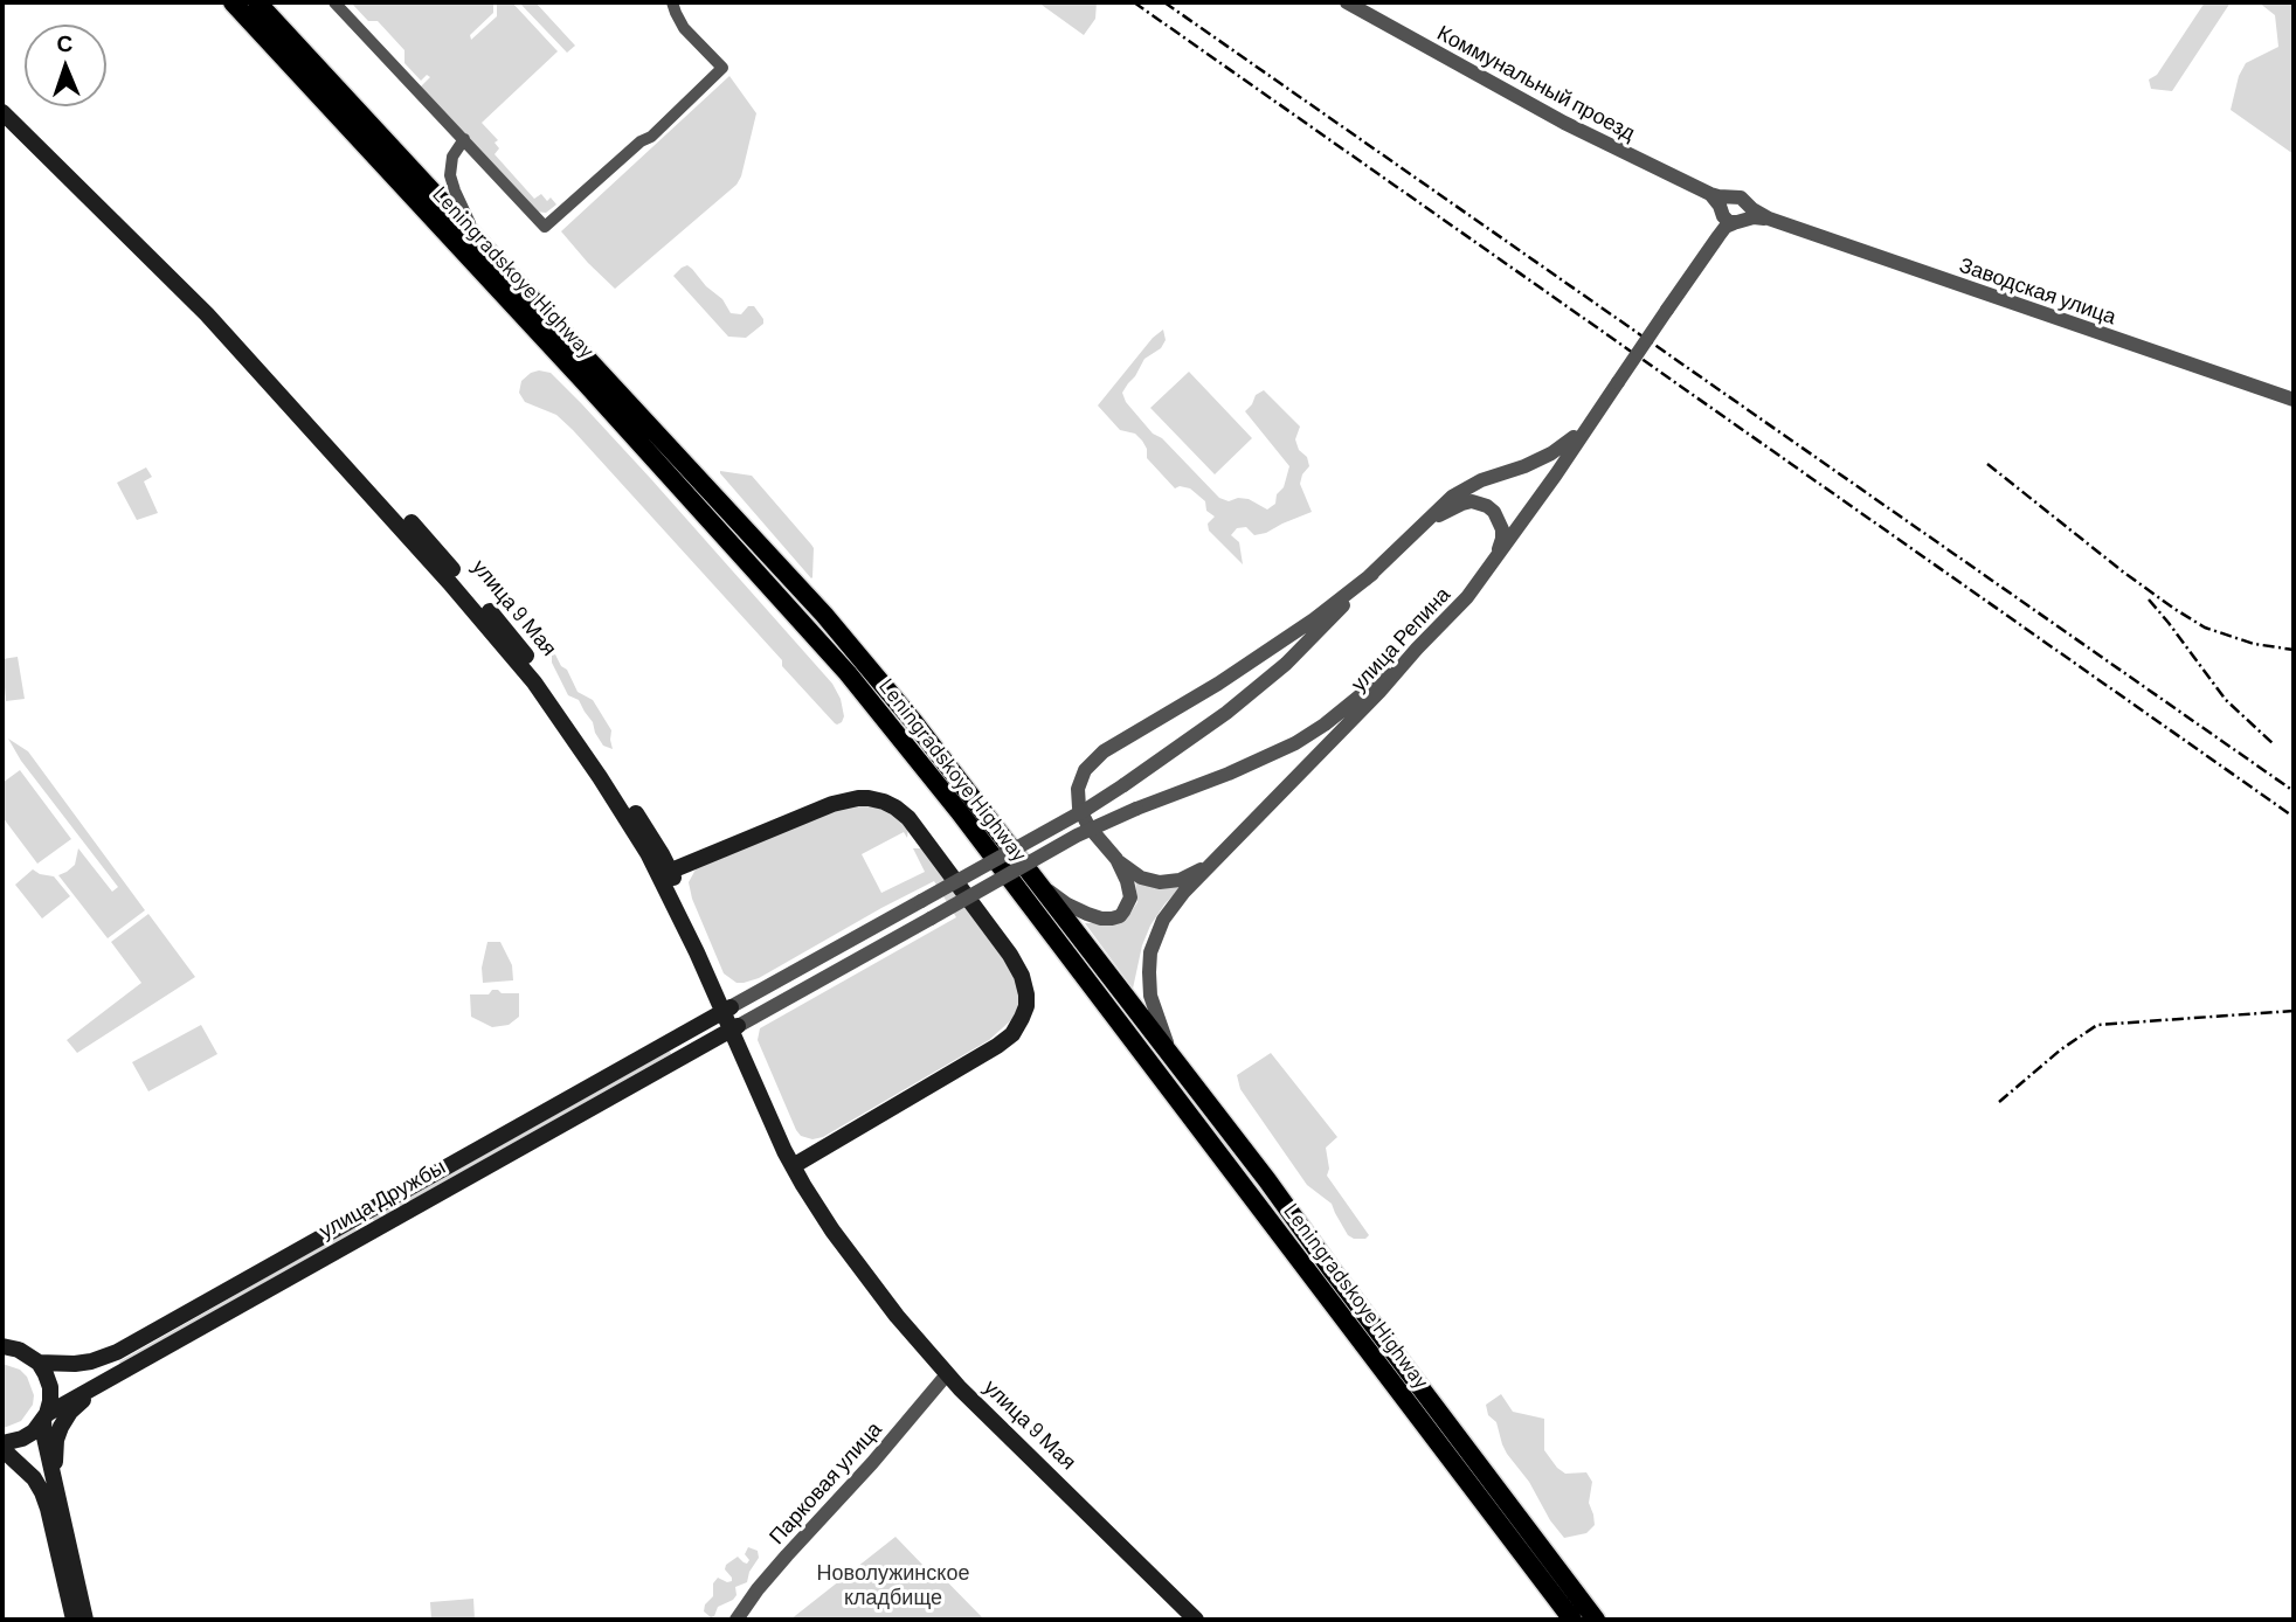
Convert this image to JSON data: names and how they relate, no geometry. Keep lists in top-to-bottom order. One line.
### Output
{"streets":{"highway":["Leningradskoye Highway"],"main road":["улица 9 Мая","улица Дружбы"],"street":["Коммунальный проезд","Заводская улица","улица Репина","Парковая улица"]},"crossings":[["Коммунальный проезд","Заводская улица"],["Leningradskoye Highway","улица Репина"],["Заводская улица","улица Репина"],["улица 9 Мая","улица Дружбы"],["улица 9 Мая","Парковая улица"]],"parks":["Новолужинское кладбище"],"north":"top"}
